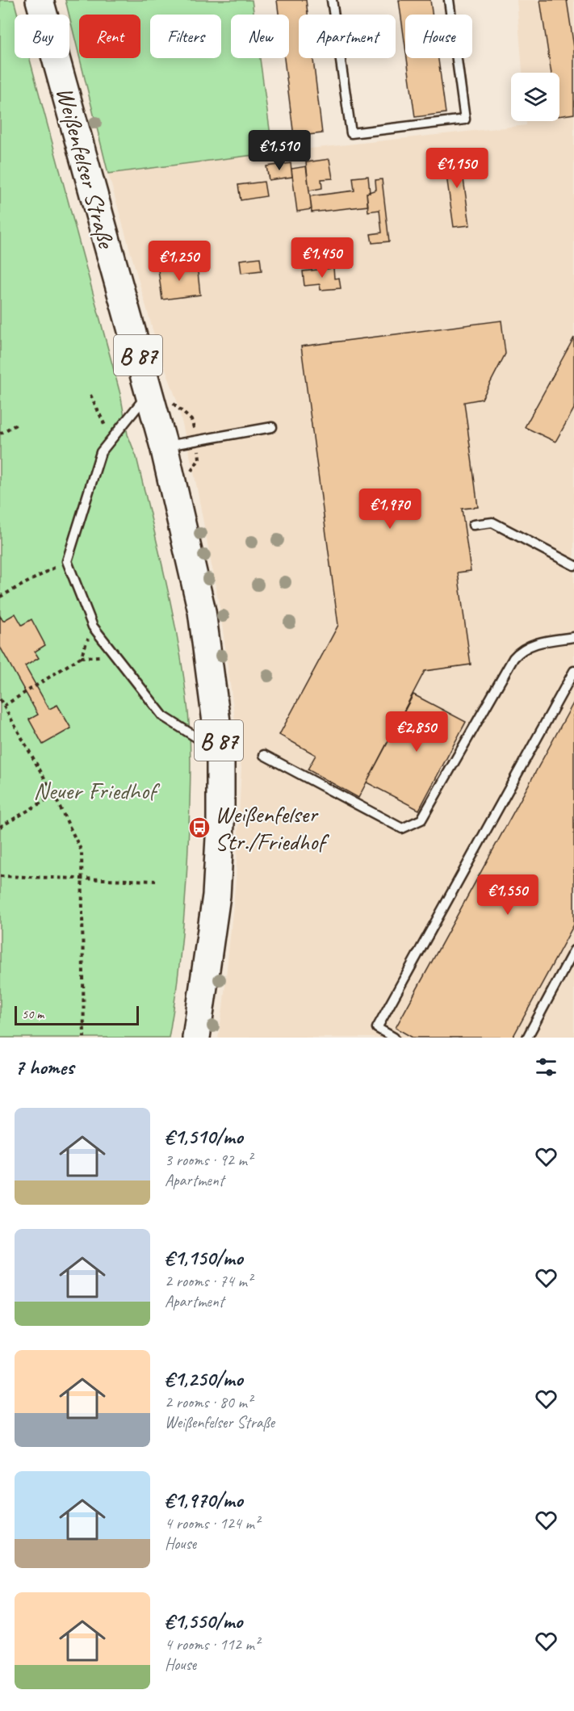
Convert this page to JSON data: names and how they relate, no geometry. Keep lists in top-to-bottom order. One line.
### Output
{"streets":{"main road":["Weißenfelser Straße","B 87"]},"crossings":[["Weißenfelser Straße","B 87"]],"parks":["Neuer Friedhof"],"places":{"bus stop":["Weißenfelser Str./Friedhof"]},"scale_bar":"50 m","page":{"chip":["Buy","Rent","Filters","New","Apartment","House"],"price":["€1,510","€1,150","€1,450","€1,250","€1,970","€2,850","€1,550"],"scale":"50 m","heading":"7 homes","list":[{"name":"€1,510/mo","note":"3 rooms · 92 m² · Apartment"},{"name":"€1,150/mo","note":"2 rooms · 74 m² · Apartment"},{"name":"€1,250/mo","note":"2 rooms · 80 m² · Weißenfelser Straße"},{"name":"€1,970/mo","note":"4 rooms · 124 m² · House"},{"name":"€1,550/mo","note":"4 rooms · 112 m² · House"}]}}
